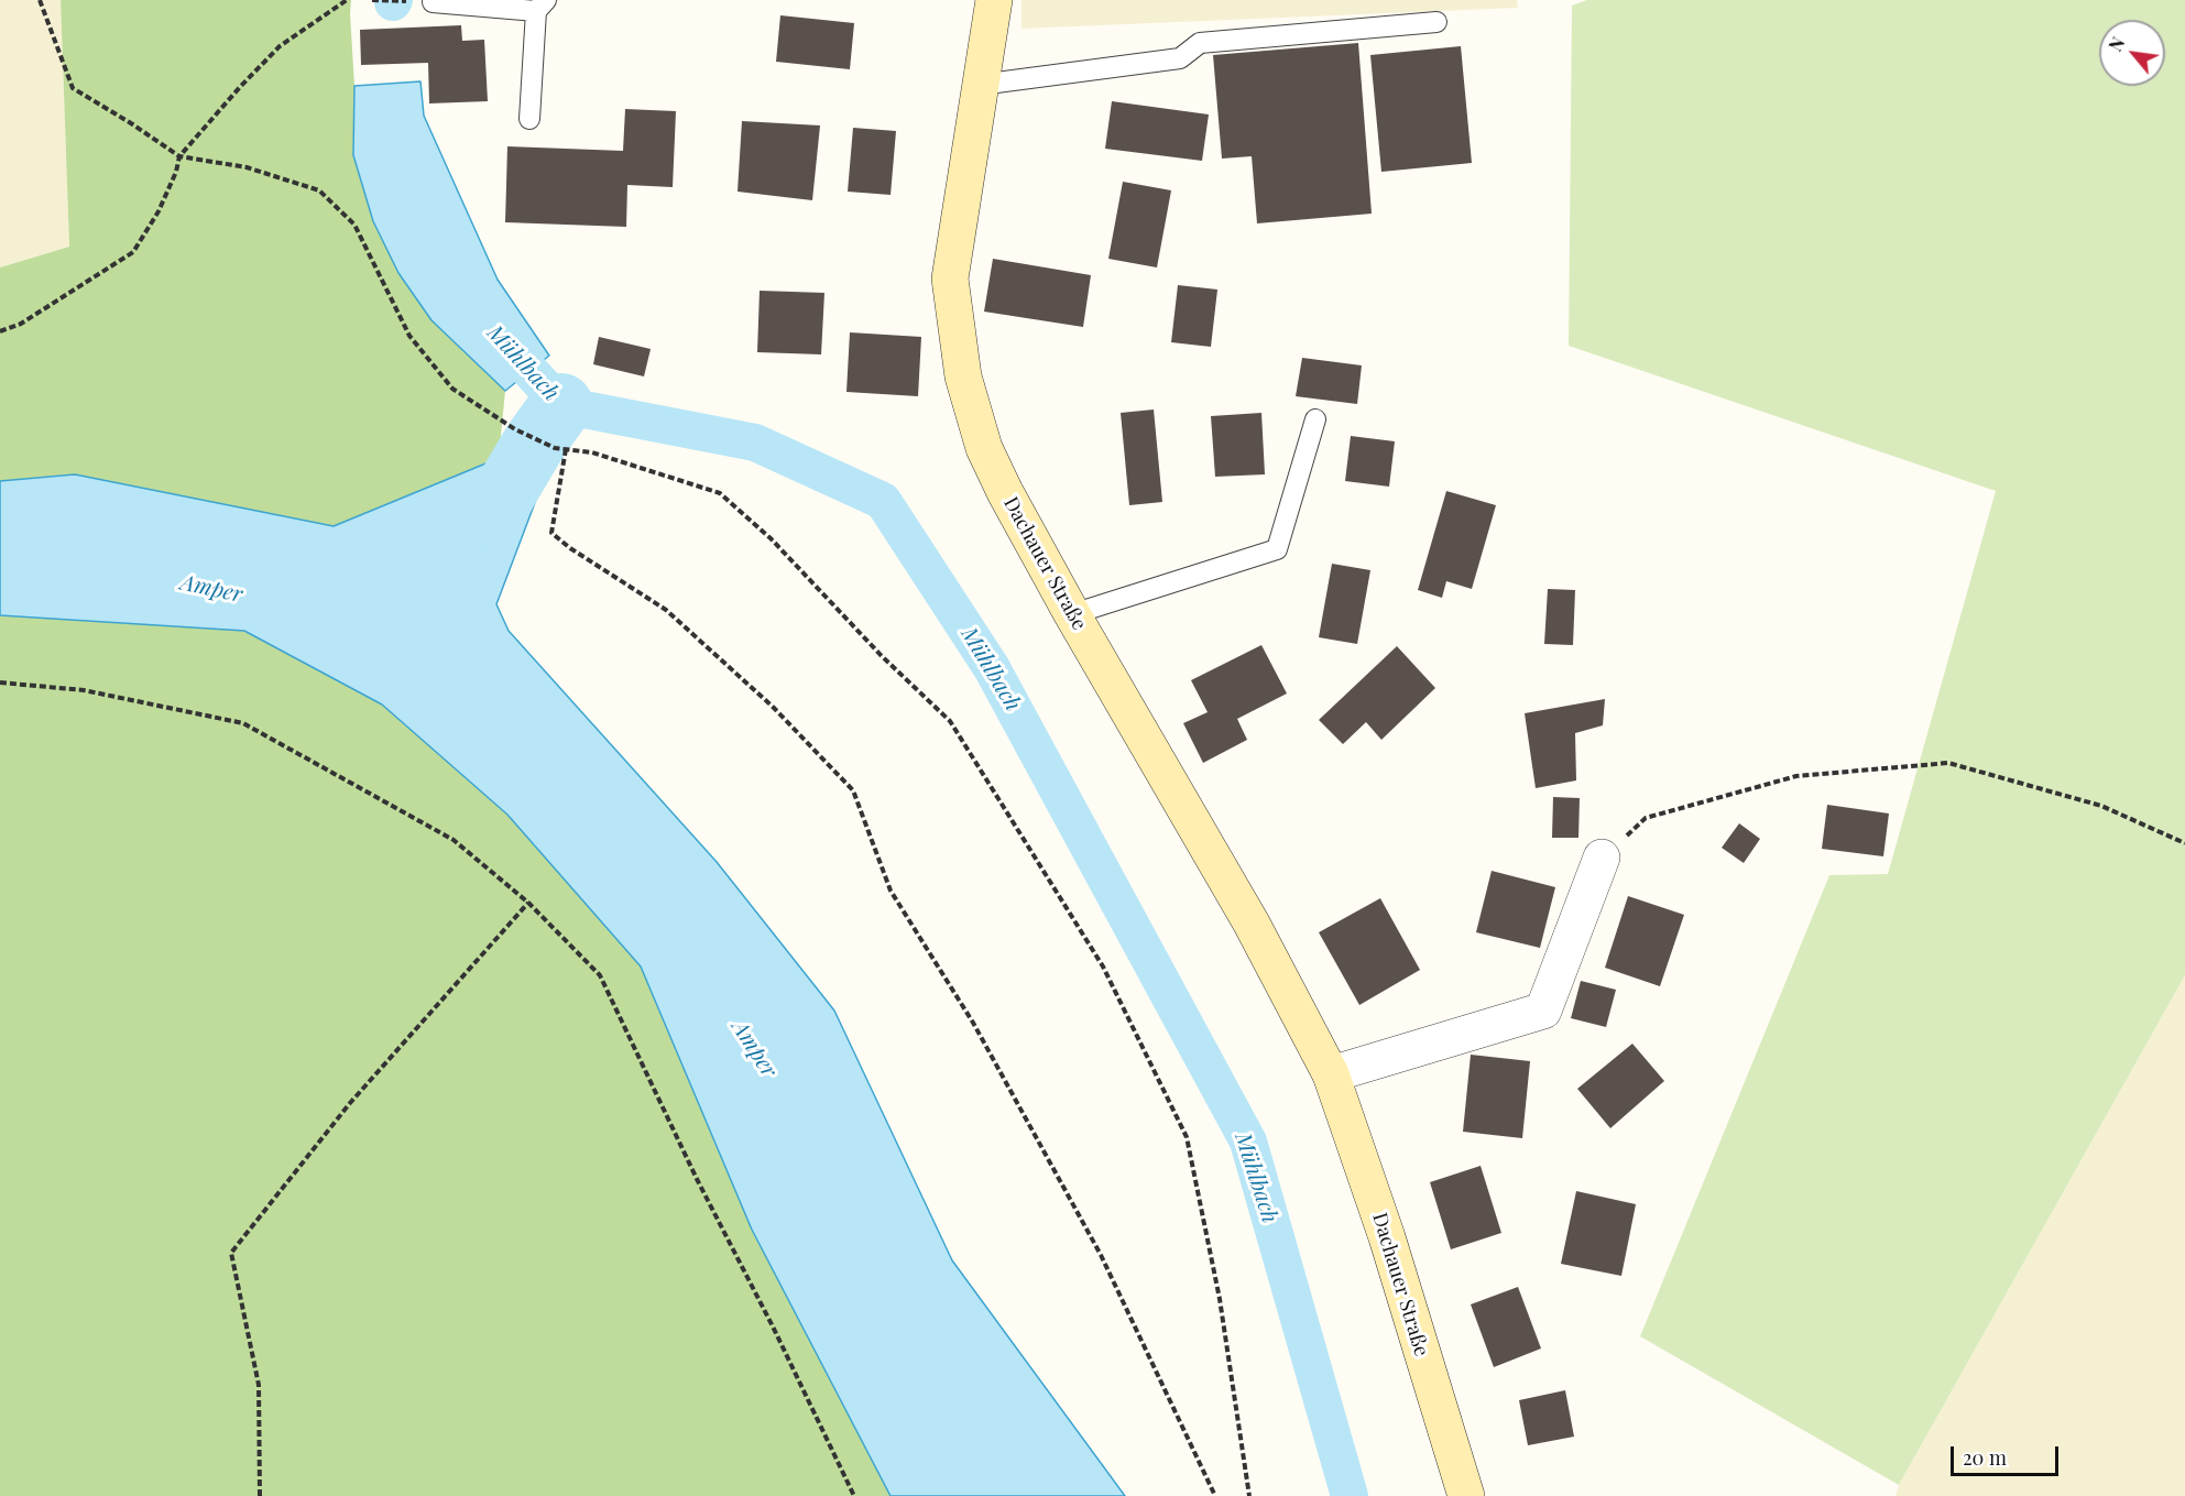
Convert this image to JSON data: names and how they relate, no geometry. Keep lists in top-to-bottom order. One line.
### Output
{"streets":{"main road":["Dachauer Straße"]},"water":["Mühlbach","Amper"],"scale_bar":"20 m","north":"top left"}
